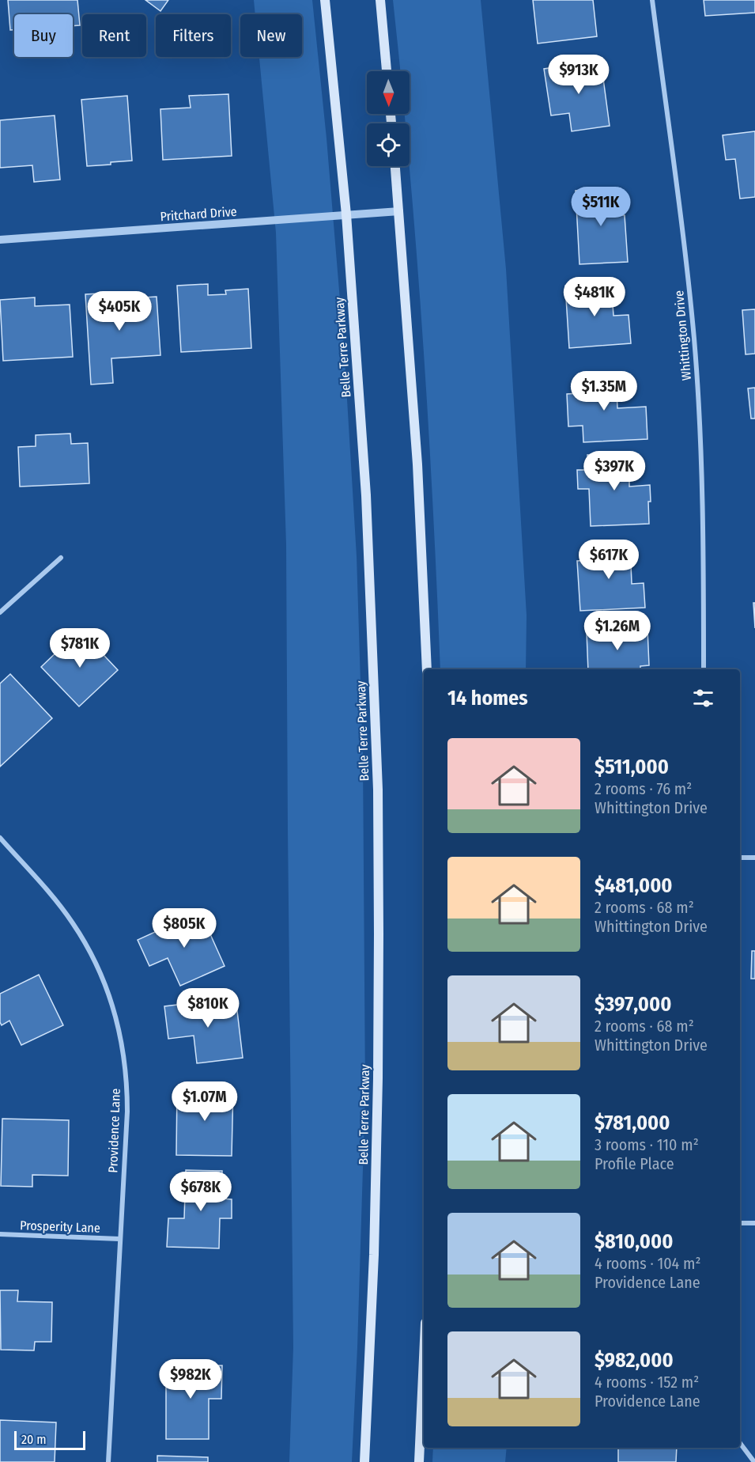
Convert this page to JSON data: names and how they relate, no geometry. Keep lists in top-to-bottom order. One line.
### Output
{"streets":{"main road":["Belle Terre Parkway"],"street":["Pritchard Drive","Whittington Drive","Providence Lane","Prosperity Lane"]},"crossings":[["Pritchard Drive","Belle Terre Parkway"],["Providence Lane","Prosperity Lane"]],"scale_bar":"20 m","north":"bottom","page":{"chip":["Buy","Rent","Filters","New"],"price":["$913K","$511K","$481K","$405K","$1.35M","$397K","$617K","$1.26M","$781K","$805K","$810K","$1.07M","$678K","$982K"],"heading":"14 homes","list":[{"name":"$511,000","note":"2 rooms · 76 m² · Whittington Drive"},{"name":"$481,000","note":"2 rooms · 68 m² · Whittington Drive"},{"name":"$397,000","note":"2 rooms · 68 m² · Whittington Drive"},{"name":"$781,000","note":"3 rooms · 110 m² · Profile Place"},{"name":"$810,000","note":"4 rooms · 104 m² · Providence Lane"},{"name":"$982,000","note":"4 rooms · 152 m² · Providence Lane"}],"scale":"20 m"}}
